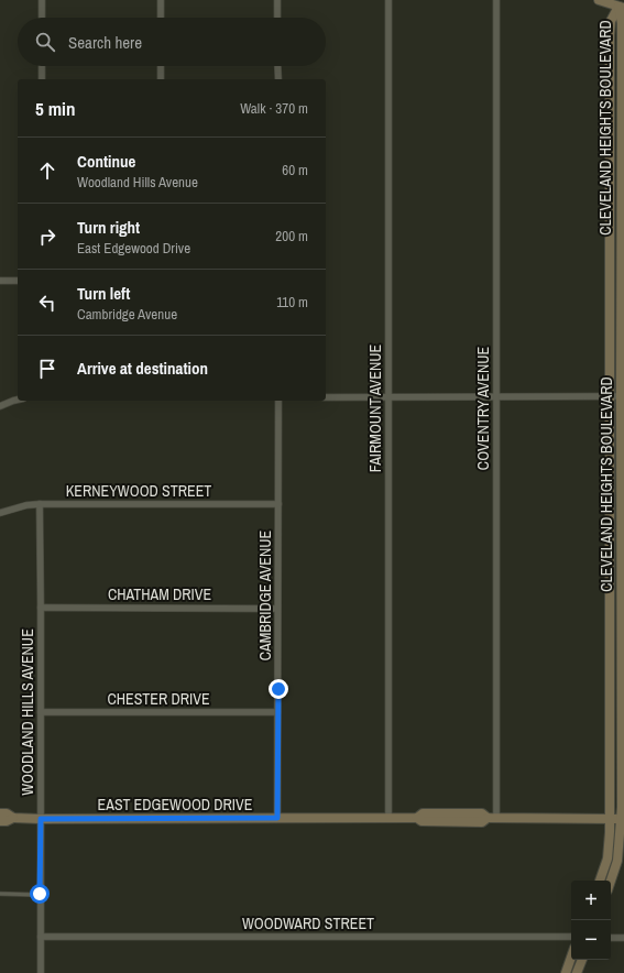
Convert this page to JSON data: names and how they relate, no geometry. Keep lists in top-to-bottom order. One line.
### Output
{"streets":{"street":["CLEVELAND HEIGHTS BOULEVARD","FAIRMOUNT AVENUE","COVENTRY AVENUE","KERNEYWOOD STREET","CHATHAM DRIVE","CAMBRIDGE AVENUE","CHESTER DRIVE","WOODLAND HILLS AVENUE","EAST EDGEWOOD DRIVE","WOODWARD STREET"]},"crossings":[["CLEVELAND HEIGHTS BOULEVARD","EAST EDGEWOOD DRIVE"],["FAIRMOUNT AVENUE","EAST EDGEWOOD DRIVE"],["COVENTRY AVENUE","EAST EDGEWOOD DRIVE"],["KERNEYWOOD STREET","CAMBRIDGE AVENUE"],["KERNEYWOOD STREET","WOODLAND HILLS AVENUE"],["CHATHAM DRIVE","CAMBRIDGE AVENUE"],["CHATHAM DRIVE","WOODLAND HILLS AVENUE"],["CAMBRIDGE AVENUE","CHESTER DRIVE"],["CAMBRIDGE AVENUE","EAST EDGEWOOD DRIVE"],["CHESTER DRIVE","WOODLAND HILLS AVENUE"],["WOODLAND HILLS AVENUE","EAST EDGEWOOD DRIVE"],["WOODLAND HILLS AVENUE","WOODWARD STREET"]],"page":{"search":"Search here","heading":["5 min","Walk · 370 m"],"list":[["Continue","Woodland Hills Avenue","60 m"],["Turn right","East Edgewood Drive","200 m"],["Turn left","Cambridge Avenue","110 m"],"Arrive at destination"],"map_buttons":["+","−"]}}
